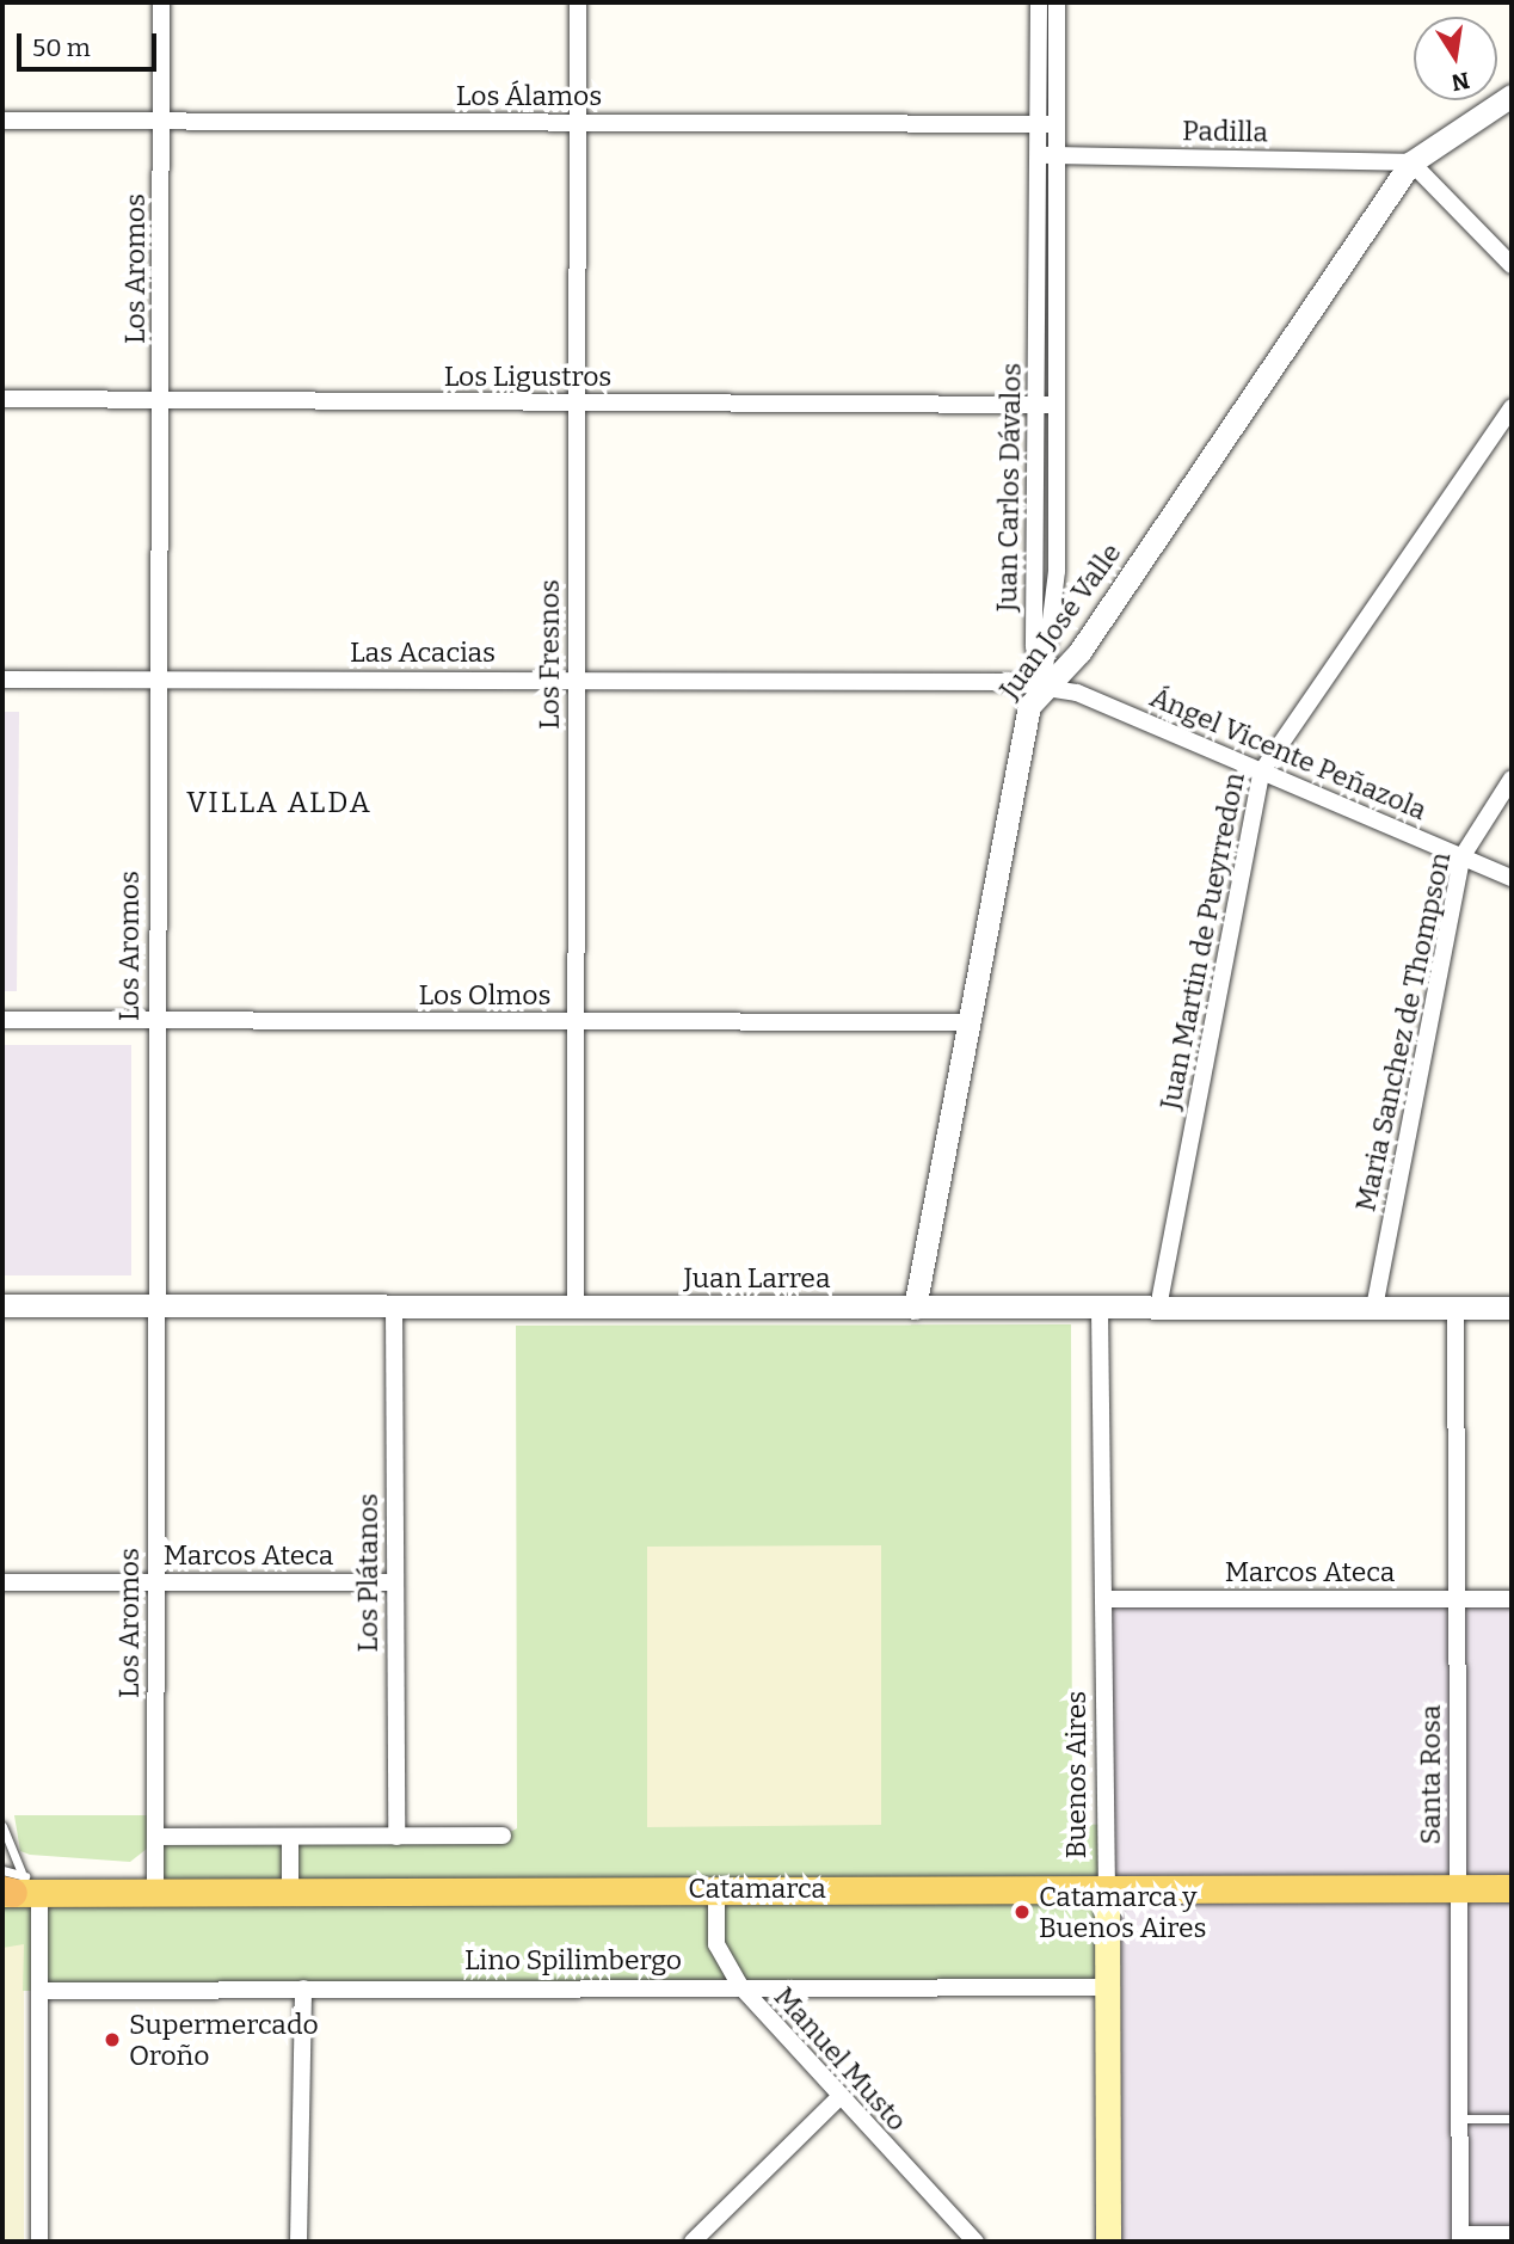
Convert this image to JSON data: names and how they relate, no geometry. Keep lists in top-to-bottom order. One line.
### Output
{"streets":{"main road":["Buenos Aires","Catamarca"],"street":["Los Álamos","Padilla","Los Aromos","Los Ligustros","Juan Carlos Dávalos","Juan José Valle","Las Acacias","Los Fresnos","Ángel Vicente Peñazola","Juan Martin de Pueyrredon","Los Olmos","Maria Sanchez de Thompson","Juan Larrea","Marcos Ateca","Los Plátanos","Santa Rosa","Lino Spilimbergo","Manuel Musto"]},"crossings":[["Los Álamos","Los Aromos"],["Los Álamos","Juan Carlos Dávalos"],["Los Álamos","Los Fresnos"],["Padilla","Juan Carlos Dávalos"],["Padilla","Juan José Valle"],["Los Aromos","Los Ligustros"],["Los Aromos","Las Acacias"],["Los Aromos","Los Olmos"],["Los Aromos","Juan Larrea"],["Los Aromos","Marcos Ateca"],["Los Aromos","Catamarca"],["Los Ligustros","Juan Carlos Dávalos"],["Los Ligustros","Los Fresnos"],["Juan Carlos Dávalos","Juan José Valle"],["Juan Carlos Dávalos","Las Acacias"],["Juan Carlos Dávalos","Ángel Vicente Peñazola"],["Juan José Valle","Las Acacias"],["Juan José Valle","Ángel Vicente Peñazola"],["Juan José Valle","Los Olmos"],["Juan José Valle","Juan Larrea"],["Las Acacias","Los Fresnos"],["Las Acacias","Ángel Vicente Peñazola"],["Los Fresnos","Los Olmos"],["Los Fresnos","Juan Larrea"],["Ángel Vicente Peñazola","Juan Martin de Pueyrredon"],["Ángel Vicente Peñazola","Maria Sanchez de Thompson"],["Juan Martin de Pueyrredon","Juan Larrea"],["Maria Sanchez de Thompson","Juan Larrea"],["Juan Larrea","Los Plátanos"],["Juan Larrea","Buenos Aires"],["Juan Larrea","Santa Rosa"],["Marcos Ateca","Los Plátanos"],["Marcos Ateca","Buenos Aires"],["Marcos Ateca","Santa Rosa"],["Buenos Aires","Catamarca"],["Buenos Aires","Lino Spilimbergo"],["Santa Rosa","Catamarca"],["Catamarca","Manuel Musto"],["Lino Spilimbergo","Manuel Musto"]],"districts":["VILLA ALDA"],"places":["Catamarca y Buenos Aires","Supermercado Oroño"],"scale_bar":"50 m","north":"bottom"}
